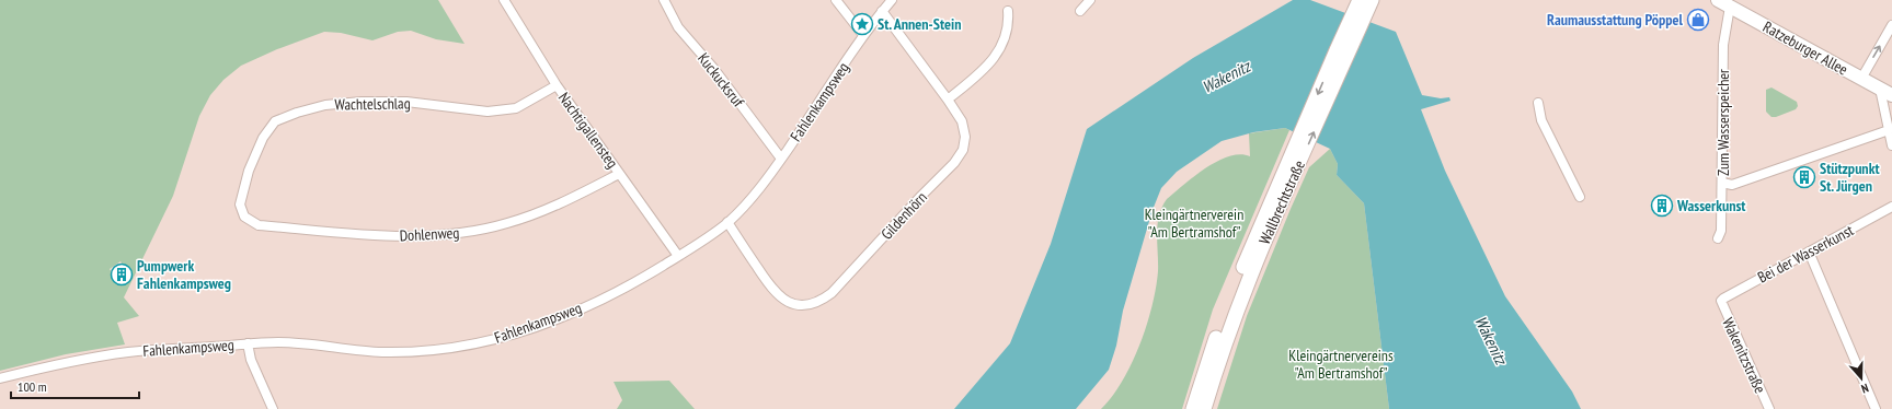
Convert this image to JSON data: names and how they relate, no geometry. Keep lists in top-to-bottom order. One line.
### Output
{"streets":{"main road":["Ratzeburger Allee","Wallbrechtstraße"],"street":["Kuckucksruf","Fahlenkampsweg","Wachtelschlag","Zum Wasserspeicher","Nachtigallensteg","Gildenhörn","Dohlenweg","Bei der Wasserkunst","Wakenitzstraße"]},"crossings":[["Ratzeburger Allee","Zum Wasserspeicher"],["Kuckucksruf","Fahlenkampsweg"],["Fahlenkampsweg","Nachtigallensteg"],["Fahlenkampsweg","Gildenhörn"],["Wachtelschlag","Nachtigallensteg"],["Wachtelschlag","Dohlenweg"],["Nachtigallensteg","Dohlenweg"],["Bei der Wasserkunst","Wakenitzstraße"]],"water":["Wakenitz"],"parks":["Kleingärtnerverein \"Am Bertramshof\"","Kleingärtnervereins \"Am Bertramshof\""],"places":{"shop":["Raumausstattung Pöppel"],"place":["St. Annen-Stein"],"building":["Stützpunkt St. Jürgen","Wasserkunst","Pumpwerk Fahlenkampsweg"]},"scale_bar":"100 m","north":"bottom"}
